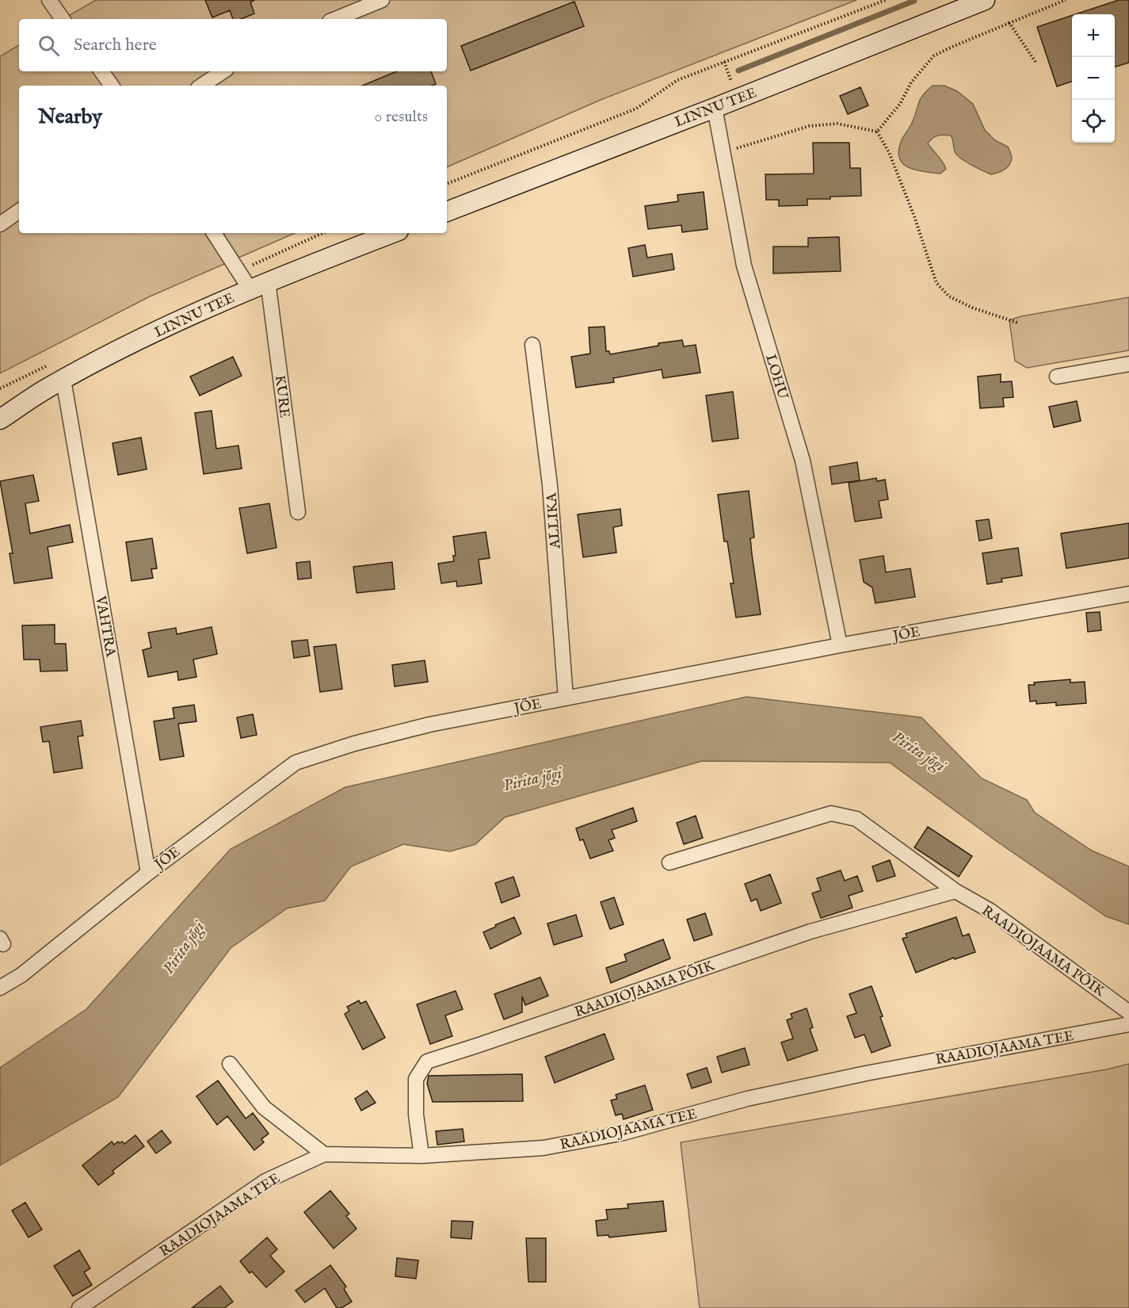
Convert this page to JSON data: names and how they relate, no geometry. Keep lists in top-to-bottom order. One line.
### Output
{"streets":{"street":["LINNU TEE","LOHU","KURE","ALLIKA","VAHTRA","JÕE","RAADIOJAAMA PÕIK","RAADIOJAAMA TEE"]},"crossings":[["LINNU TEE","LOHU"],["LINNU TEE","KURE"],["LINNU TEE","VAHTRA"],["LOHU","JÕE"],["ALLIKA","JÕE"],["VAHTRA","JÕE"],["RAADIOJAAMA PÕIK","RAADIOJAAMA TEE"]],"water":["Pirita jõgi"],"page":{"map_buttons":["+","−"],"search":"Search here","heading":["Nearby","0 results"]}}
